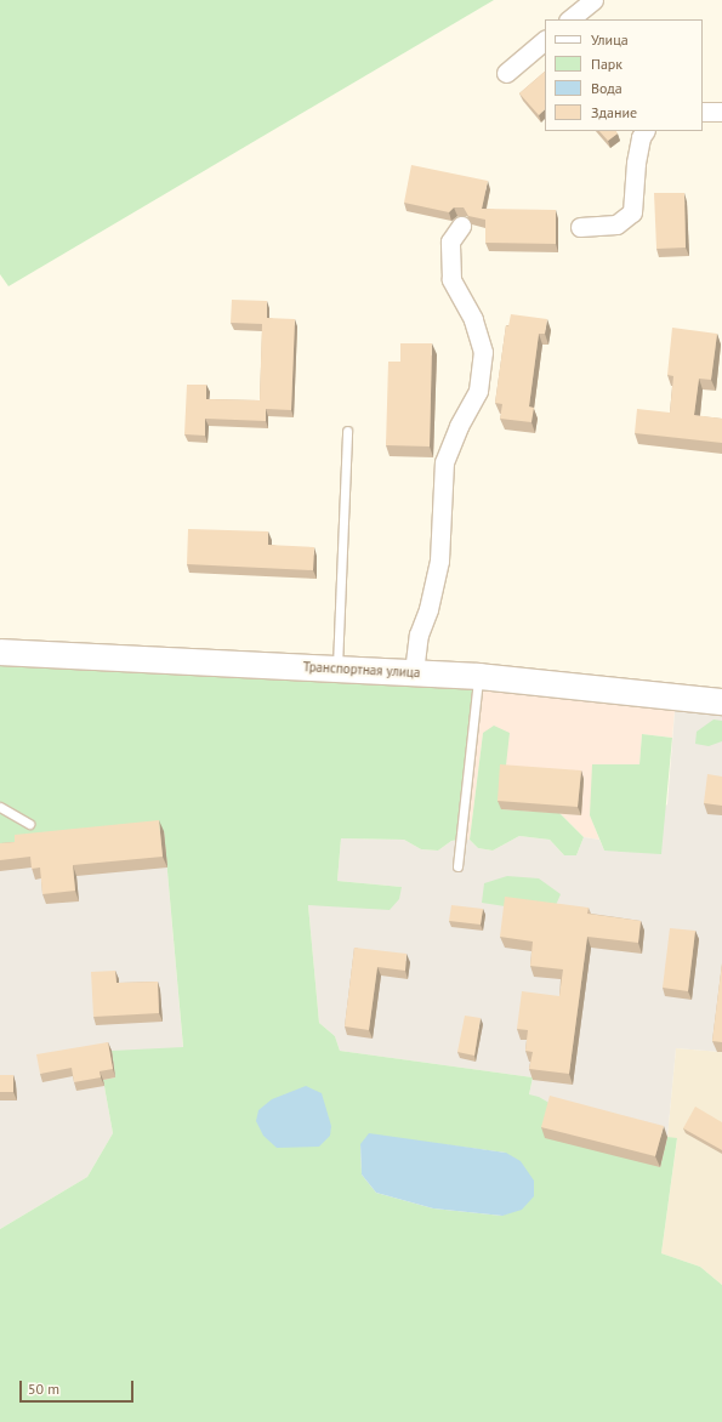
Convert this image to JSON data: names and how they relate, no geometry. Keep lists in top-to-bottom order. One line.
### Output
{"streets":{"main road":["Транспортная улица"]},"legend":["Улица","Парк","Вода","Здание"],"scale_bar":"50 m"}
